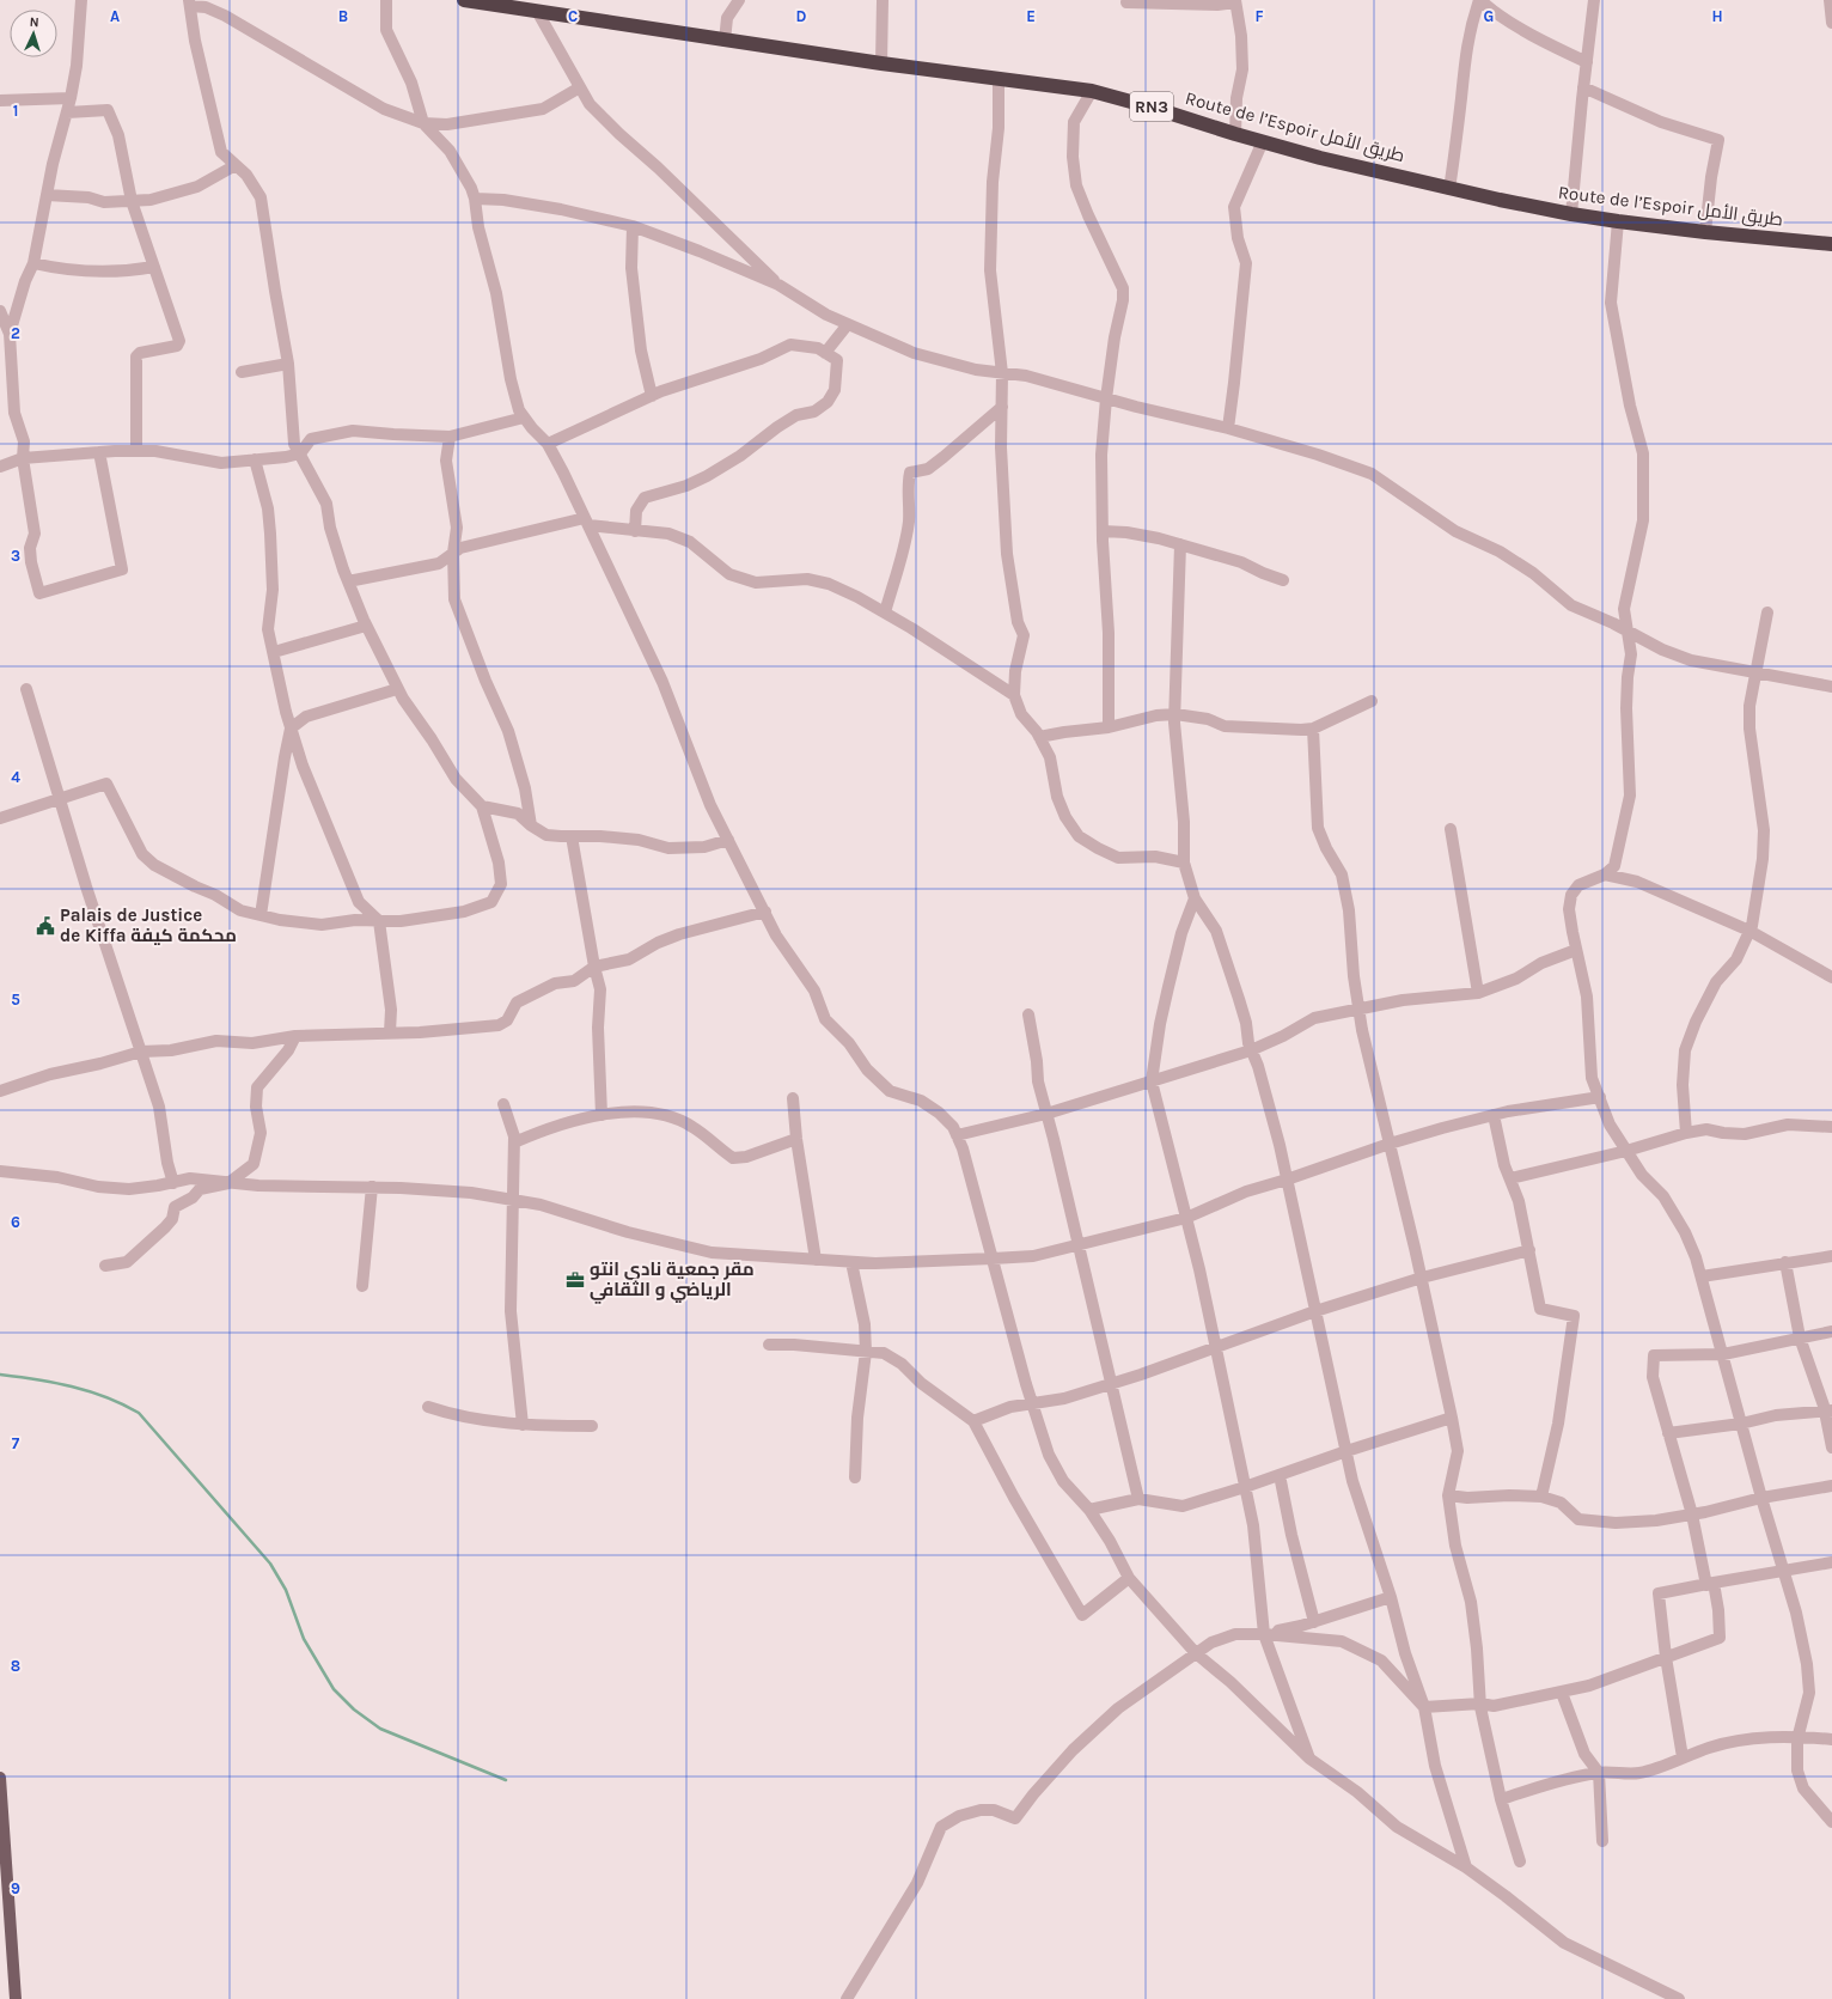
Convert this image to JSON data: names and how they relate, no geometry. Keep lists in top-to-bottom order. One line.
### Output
{"streets":{"highway":["RN3","Route de l’Espoir طريق الأمل"]},"places":{"public building":["Palais de Justice de Kiffa محكمة كيفة"],"office":["مقر جمعية نادي انتو الرياضي و الثقافي"]},"north":"top","grid":{"columns":["A","B","C","D","E","F","G","H"],"rows":["1","2","3","4","5","6","7","8","9"]}}
